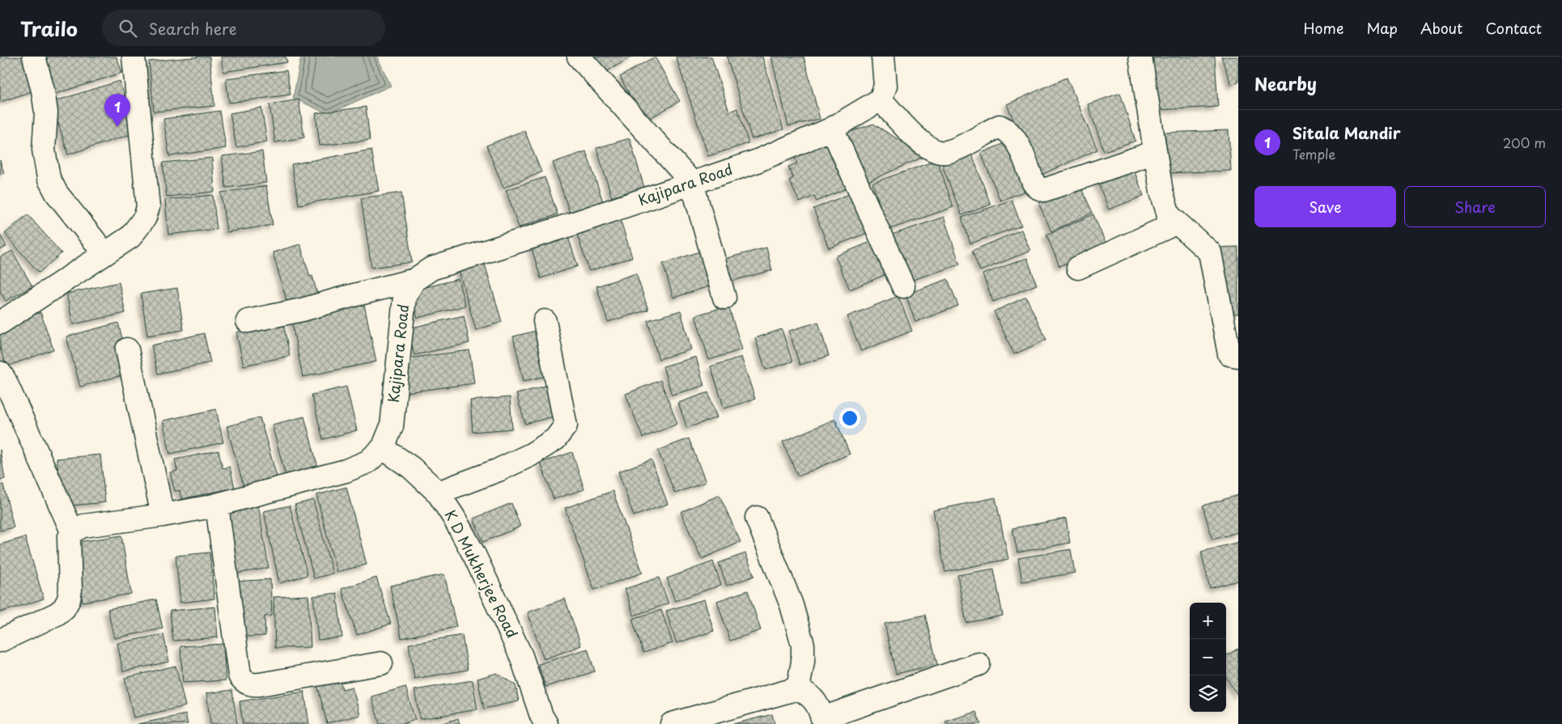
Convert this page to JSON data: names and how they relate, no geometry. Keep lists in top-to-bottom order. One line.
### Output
{"streets":{"street":["Kajipara Road","K D Mukherjee Road"]},"crossings":[["Kajipara Road","K D Mukherjee Road"]],"page":{"header":"Trailo","search":"Search here","nav":["Home","Map","About","Contact"],"heading":"Nearby","pins":"1","list":[{"mark":"1","name":"Sitala Mandir","note":"Temple","value":"200 m"}],"buttons":["Save","Share"],"map_buttons":["+","−"]}}
